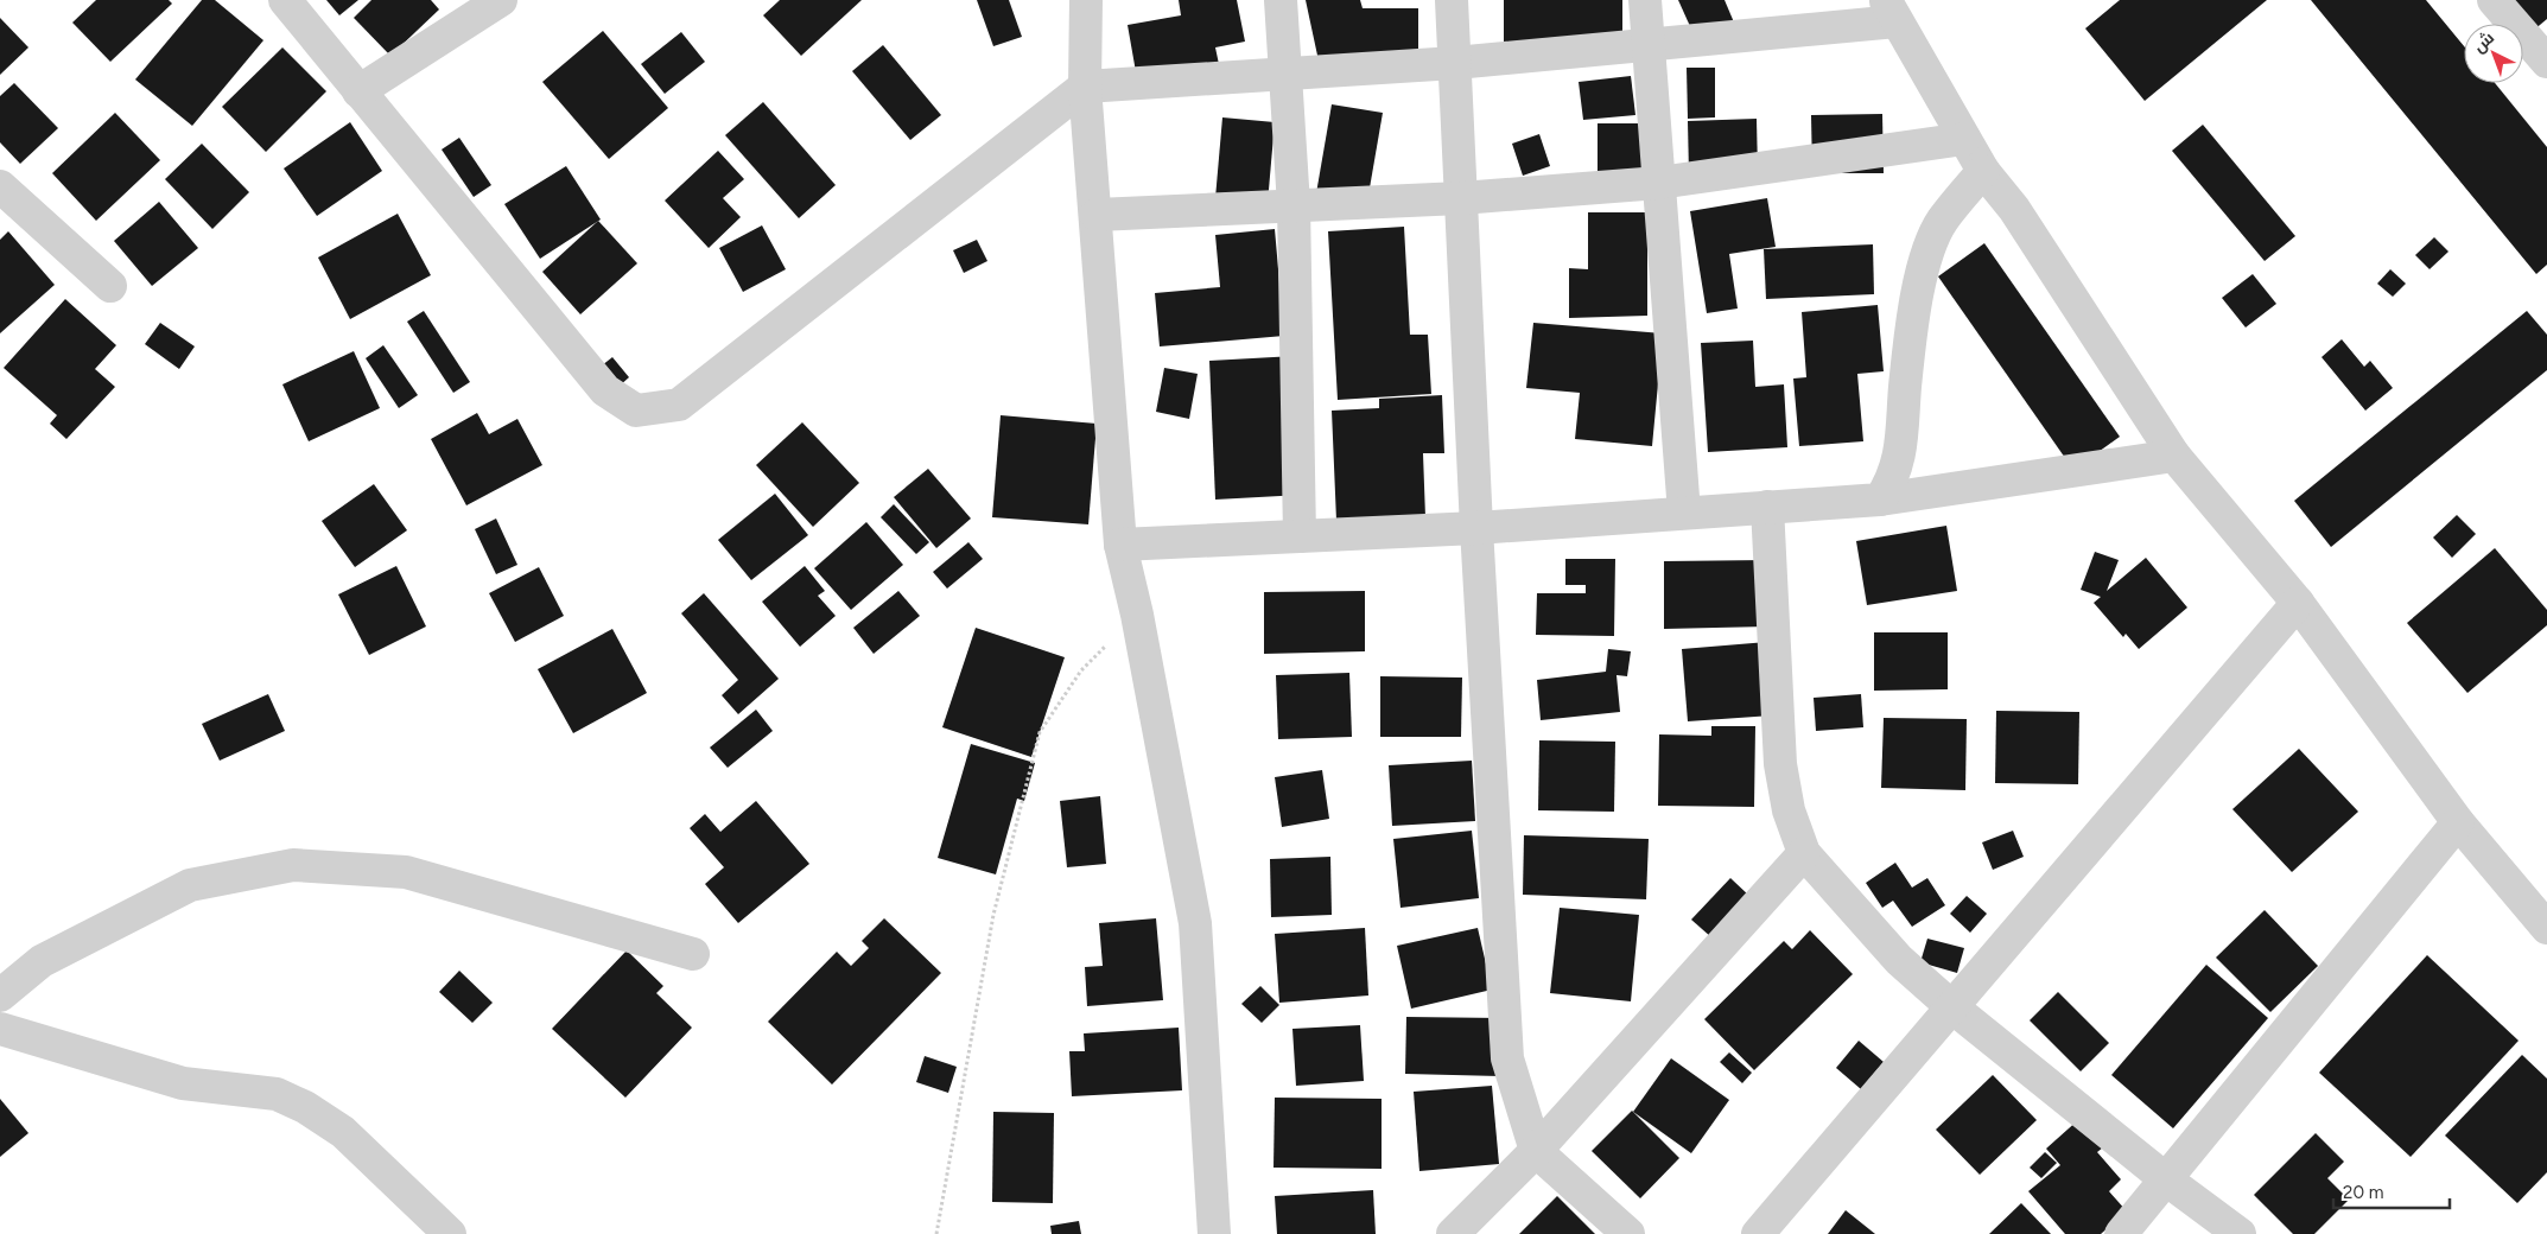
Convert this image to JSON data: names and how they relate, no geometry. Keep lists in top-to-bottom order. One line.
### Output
{"scale_bar":"20 m","north":"top left"}
